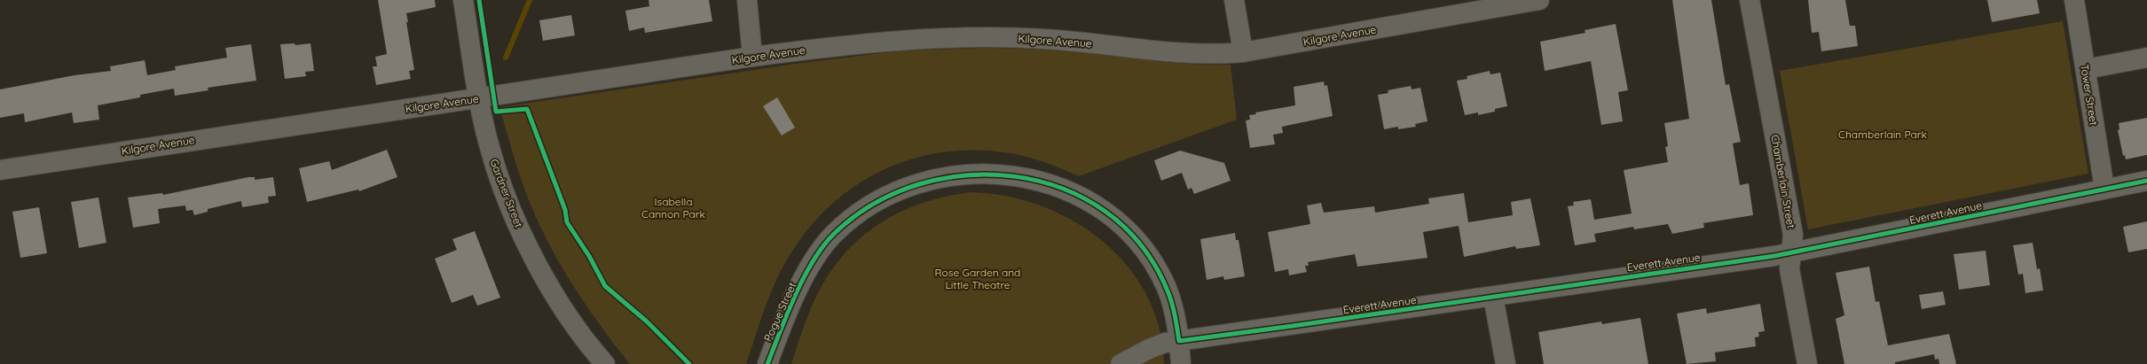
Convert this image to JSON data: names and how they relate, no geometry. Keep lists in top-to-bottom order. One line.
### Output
{"streets":{"street":["Kilgore Avenue","Tower Street","Chamberlain Street","Gardner Street","Everett Avenue","Pogue Street"]},"crossings":[["Kilgore Avenue","Gardner Street"],["Tower Street","Everett Avenue"],["Chamberlain Street","Everett Avenue"],["Everett Avenue","Pogue Street"]],"parks":["Chamberlain Park","Isabella Cannon Park","Rose Garden and Little Theatre"]}
